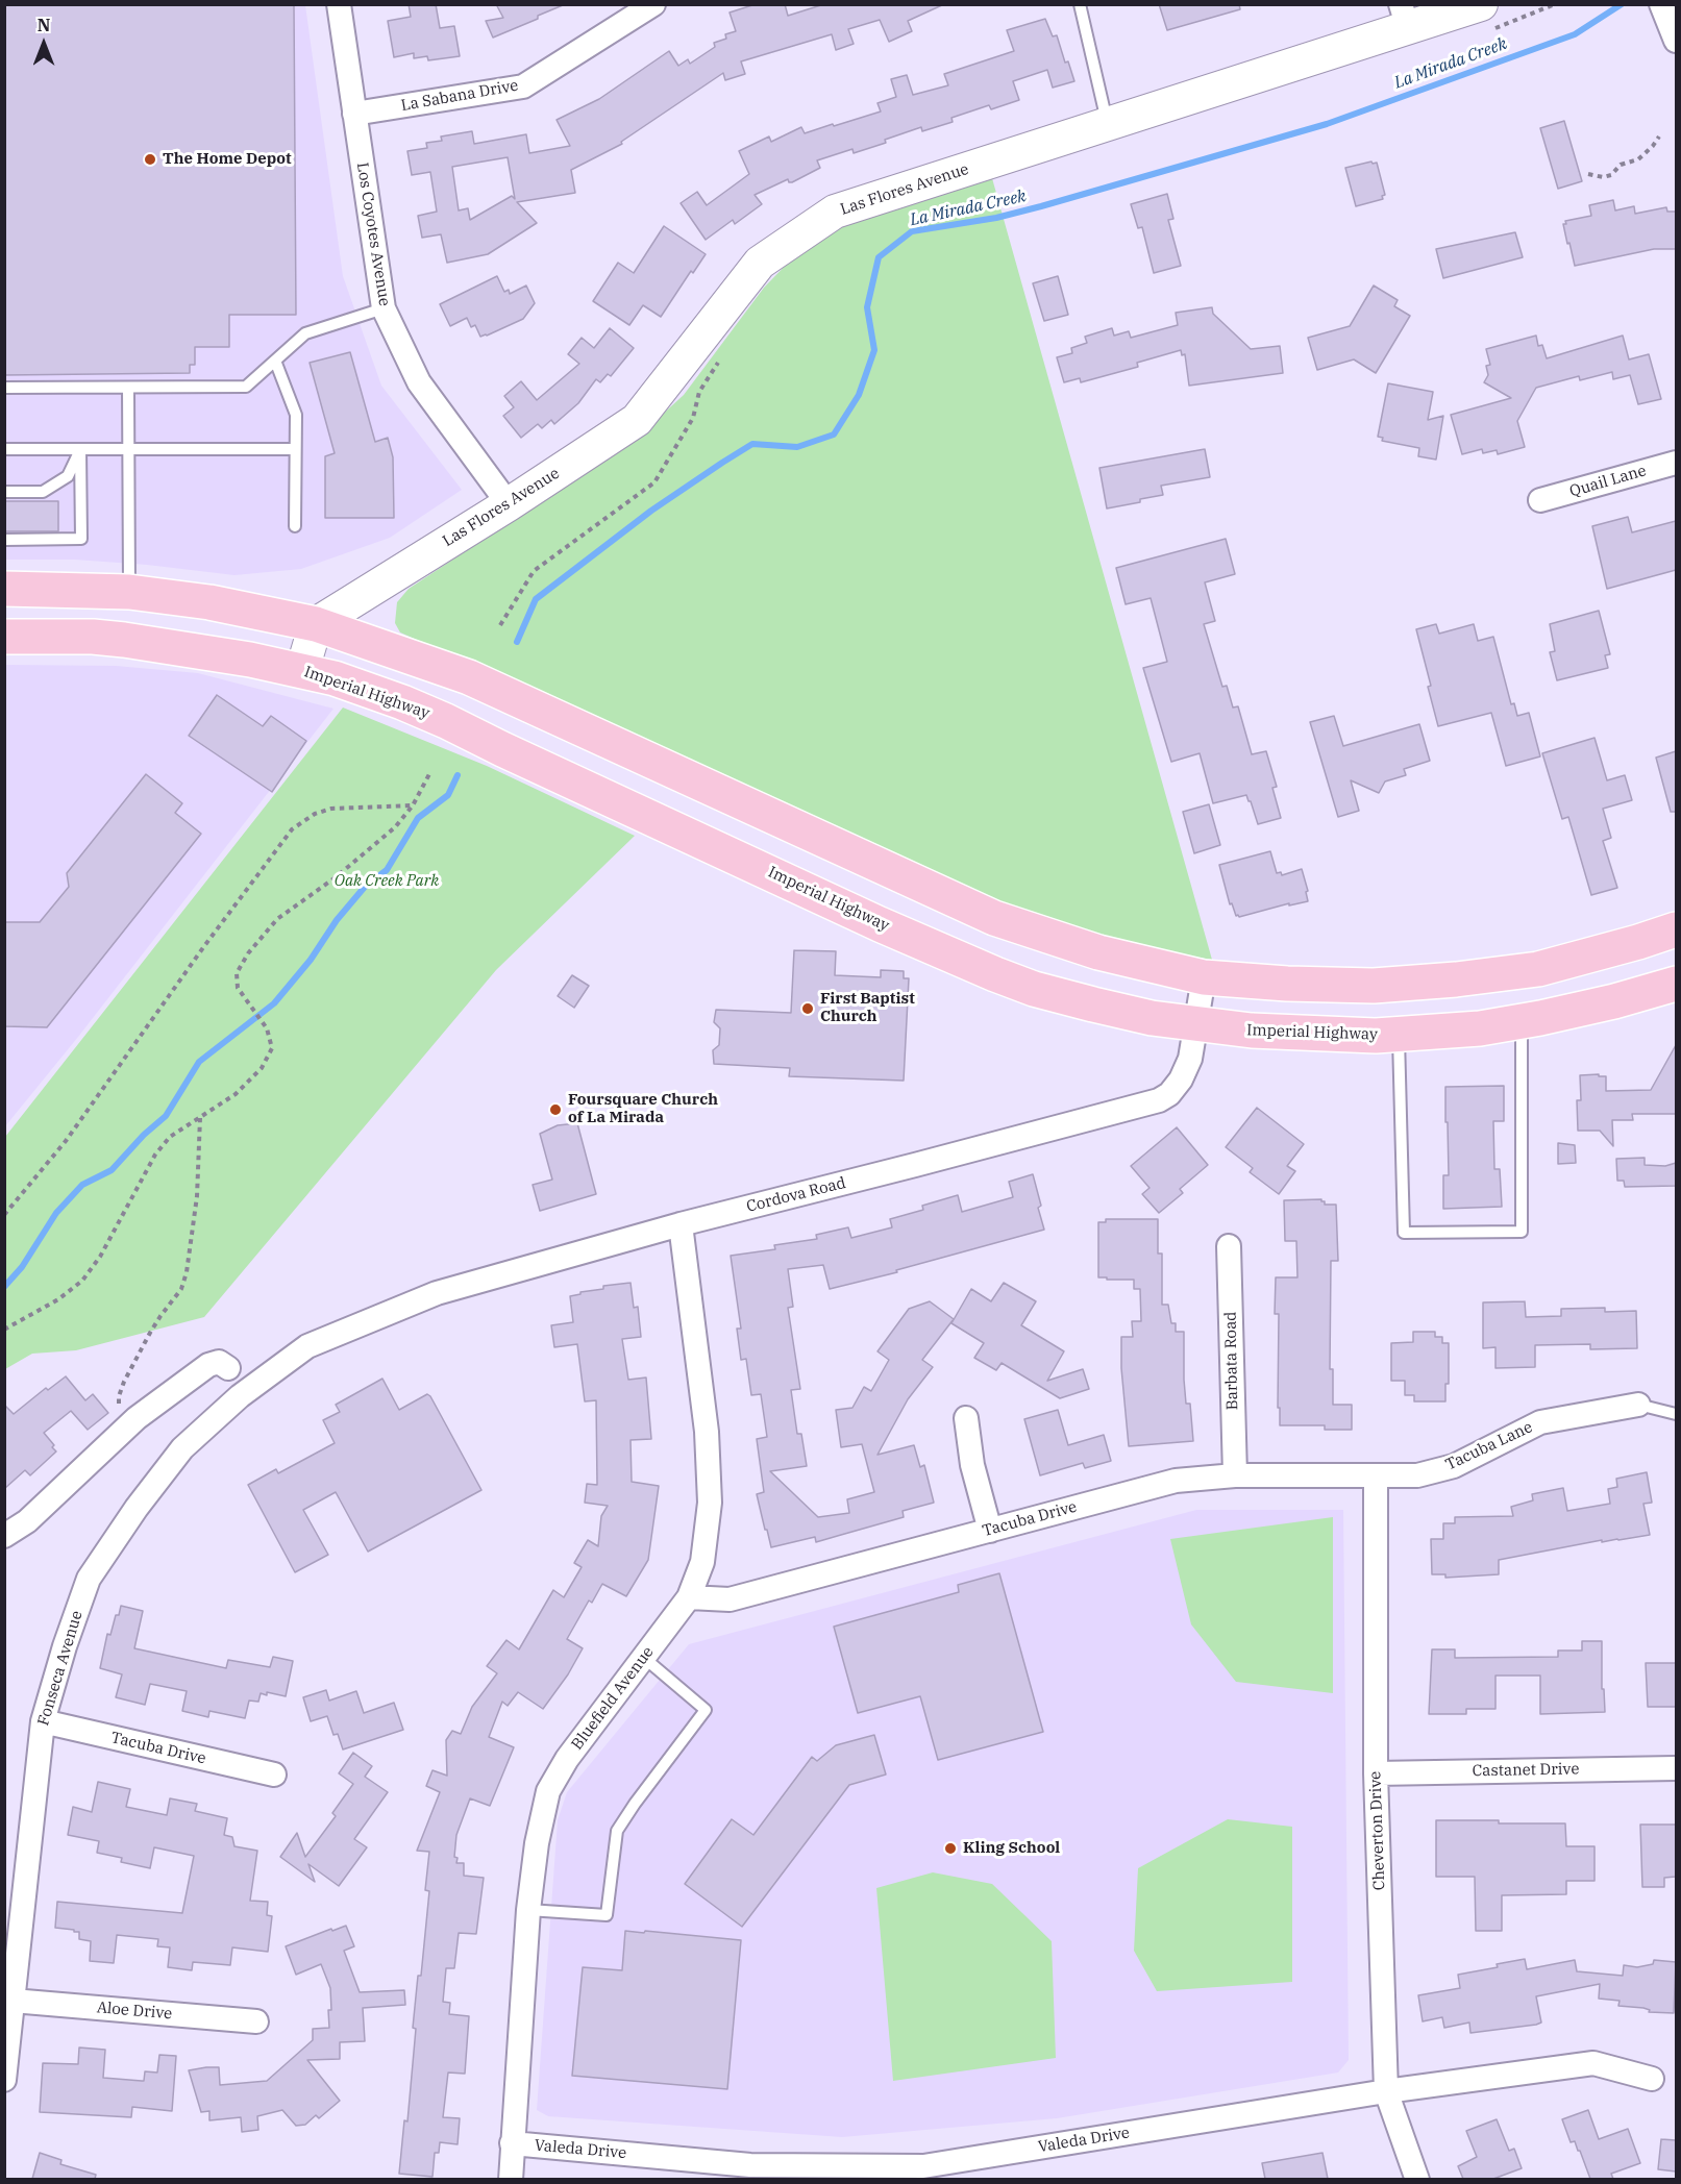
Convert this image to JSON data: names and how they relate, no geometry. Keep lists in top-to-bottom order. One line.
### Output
{"streets":{"main road":["Imperial Highway"],"street":["La Sabana Drive","Las Flores Avenue","Los Coyotes Avenue","Quail Lane","Cordova Road","Barbata Road","Tacuba Lane","Tacuba Drive","Fonseca Avenue","Bluefield Avenue","Castanet Drive","Cheverton Drive","Aloe Drive","Valeda Drive"]},"crossings":[["La Sabana Drive","Los Coyotes Avenue"],["Las Flores Avenue","Los Coyotes Avenue"],["Imperial Highway","Cordova Road"],["Cordova Road","Fonseca Avenue"],["Cordova Road","Bluefield Avenue"],["Barbata Road","Tacuba Drive"],["Tacuba Lane","Tacuba Drive"],["Tacuba Lane","Cheverton Drive"],["Tacuba Drive","Fonseca Avenue"],["Tacuba Drive","Bluefield Avenue"],["Tacuba Drive","Cheverton Drive"],["Fonseca Avenue","Aloe Drive"],["Bluefield Avenue","Valeda Drive"],["Castanet Drive","Cheverton Drive"],["Cheverton Drive","Valeda Drive"]],"water":["La Mirada Creek"],"parks":["Oak Creek Park"],"places":["The Home Depot","First Baptist Church","Foursquare Church of La Mirada","Kling School"],"north":"top"}
